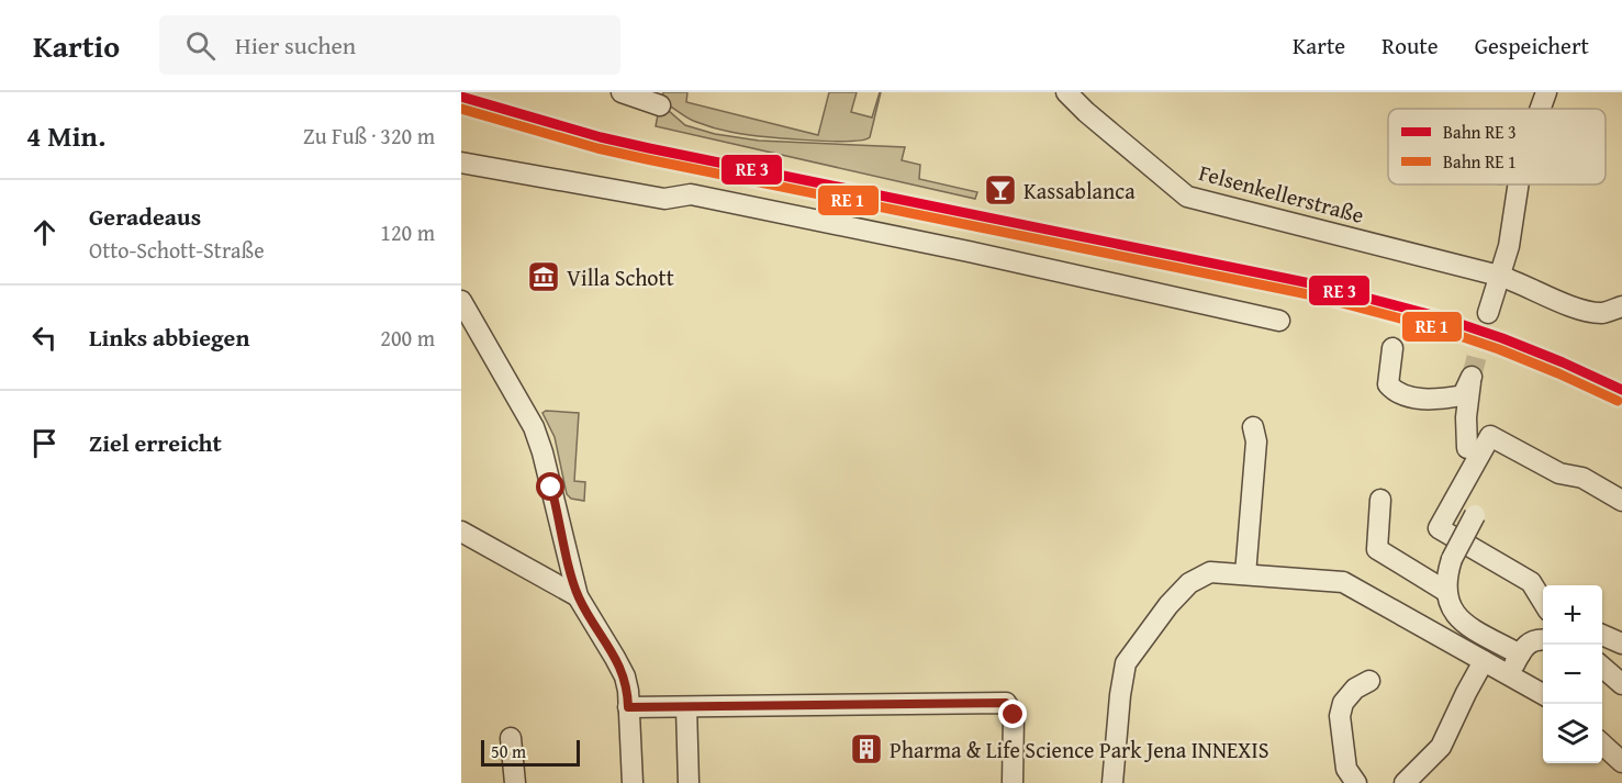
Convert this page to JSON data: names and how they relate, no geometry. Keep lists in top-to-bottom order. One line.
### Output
{"streets":{"street":["Felsenkellerstraße"]},"places":{"bar":["Kassablanca"],"museum":["Villa Schott"],"building":["Pharma & Life Science Park Jena INNEXIS"]},"legend":["Bahn RE 3","Bahn RE 1"],"scale_bar":"50 m","page":{"header":"Kartio","search":"Hier suchen","nav":["Karte","Route","Gespeichert"],"heading":["4 Min.","Zu Fuß · 320 m"],"list":[["Geradeaus","Otto-Schott-Straße","120 m"],["Links abbiegen","200 m"],"Ziel erreicht"],"map_buttons":["+","−"],"scale":"50 m"}}
